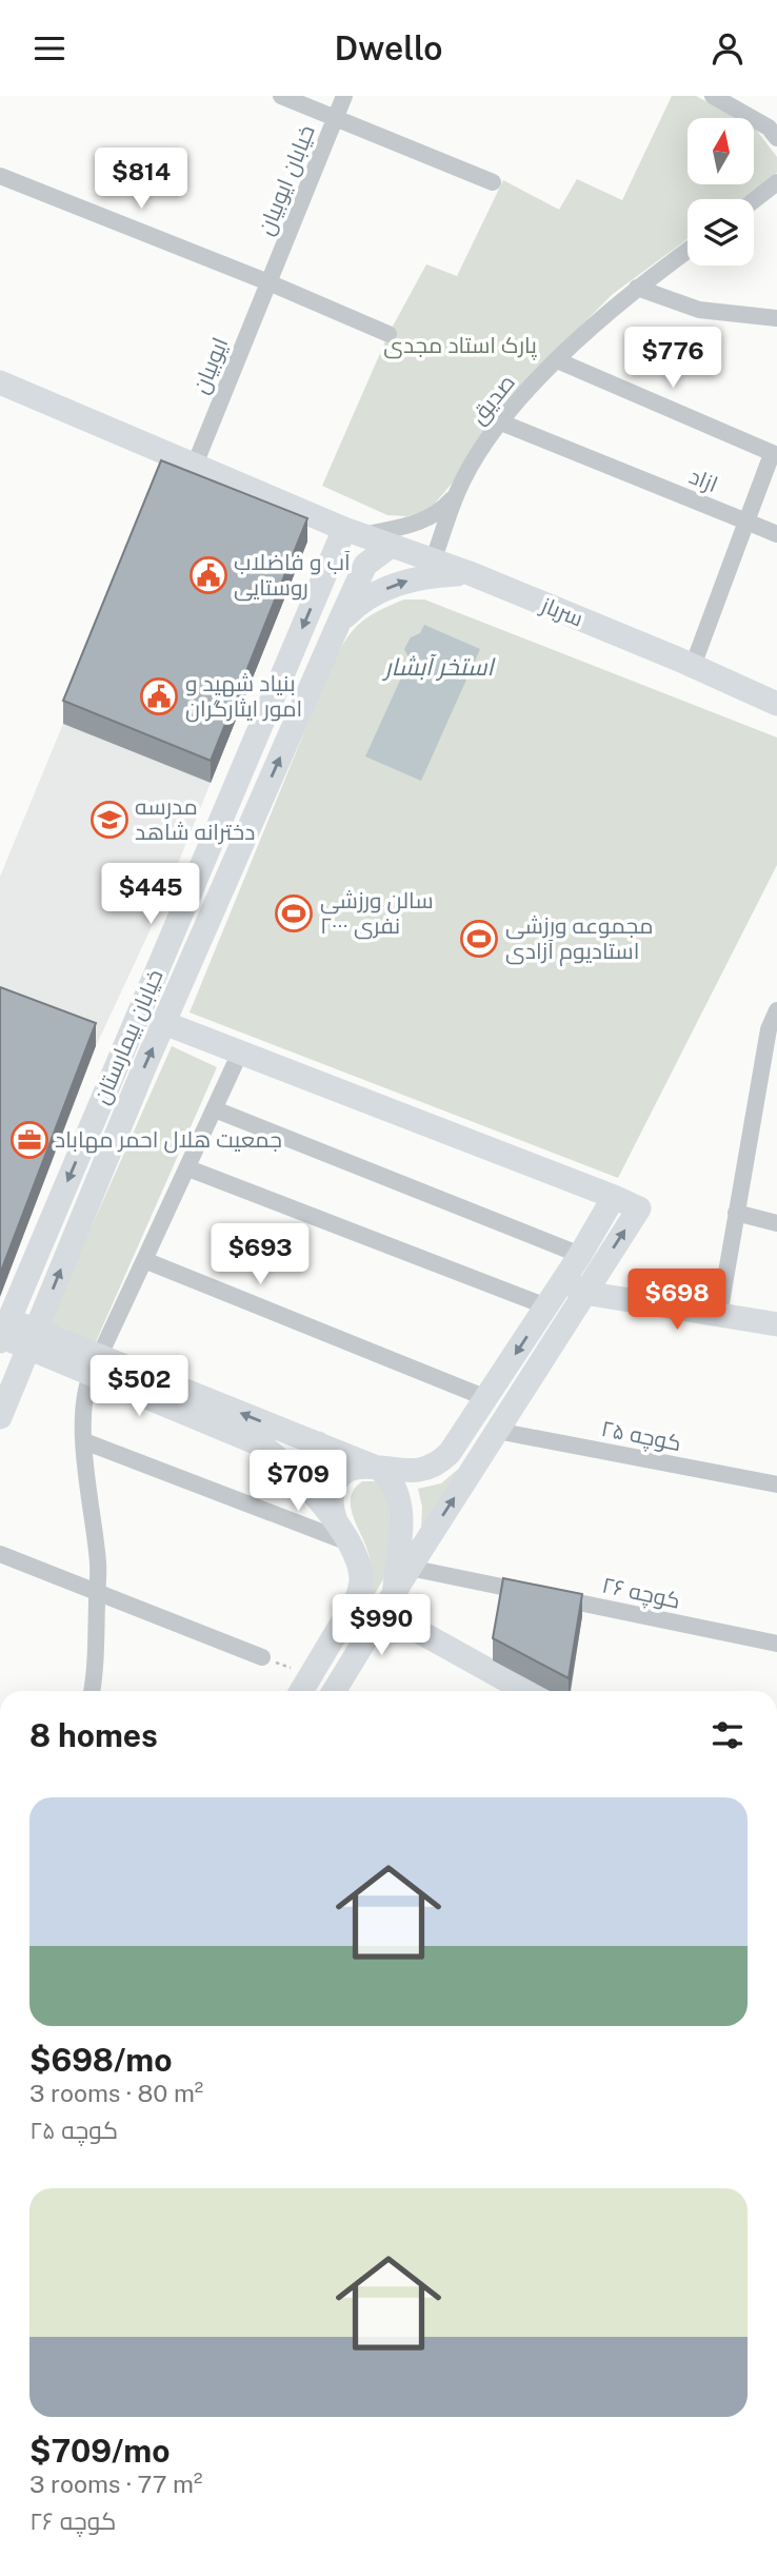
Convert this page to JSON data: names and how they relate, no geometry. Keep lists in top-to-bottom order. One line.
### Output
{"streets":{"street":["خیابان ایوبیان","ایوبیان","صدیق","ازاد","سرباز","خیابان بیمارستان","کوچه ۲۵","کوچه ۲۶"]},"crossings":[["خیابان ایوبیان","ایوبیان"],["ایوبیان","سرباز"],["صدیق","ازاد"],["صدیق","سرباز"],["سرباز","خیابان بیمارستان"]],"water":["استخر آبشار"],"parks":["پارک استاد مجدی"],"places":{"public building":["آب و فاضلاب روستایی","بنیاد شهید و امور ایثارگران"],"school or university":["مدرسه دخترانه شاهد"],"sports":["سالن ورزشی ۲۰۰۰ نفری","مجموعه ورزشی استادیوم آزادی"],"office":["جمعیت هلال احمر مهاباد"]},"north":"top","page":{"header":"Dwello","price":["$814","$776","$445","$693","$698","$502","$709","$990"],"heading":"8 homes","list":[{"name":"$698/mo","note":"3 rooms · 80 m² · کوچه ۲۵"},{"name":"$709/mo","note":"3 rooms · 77 m² · کوچه ۲۶"}]}}
